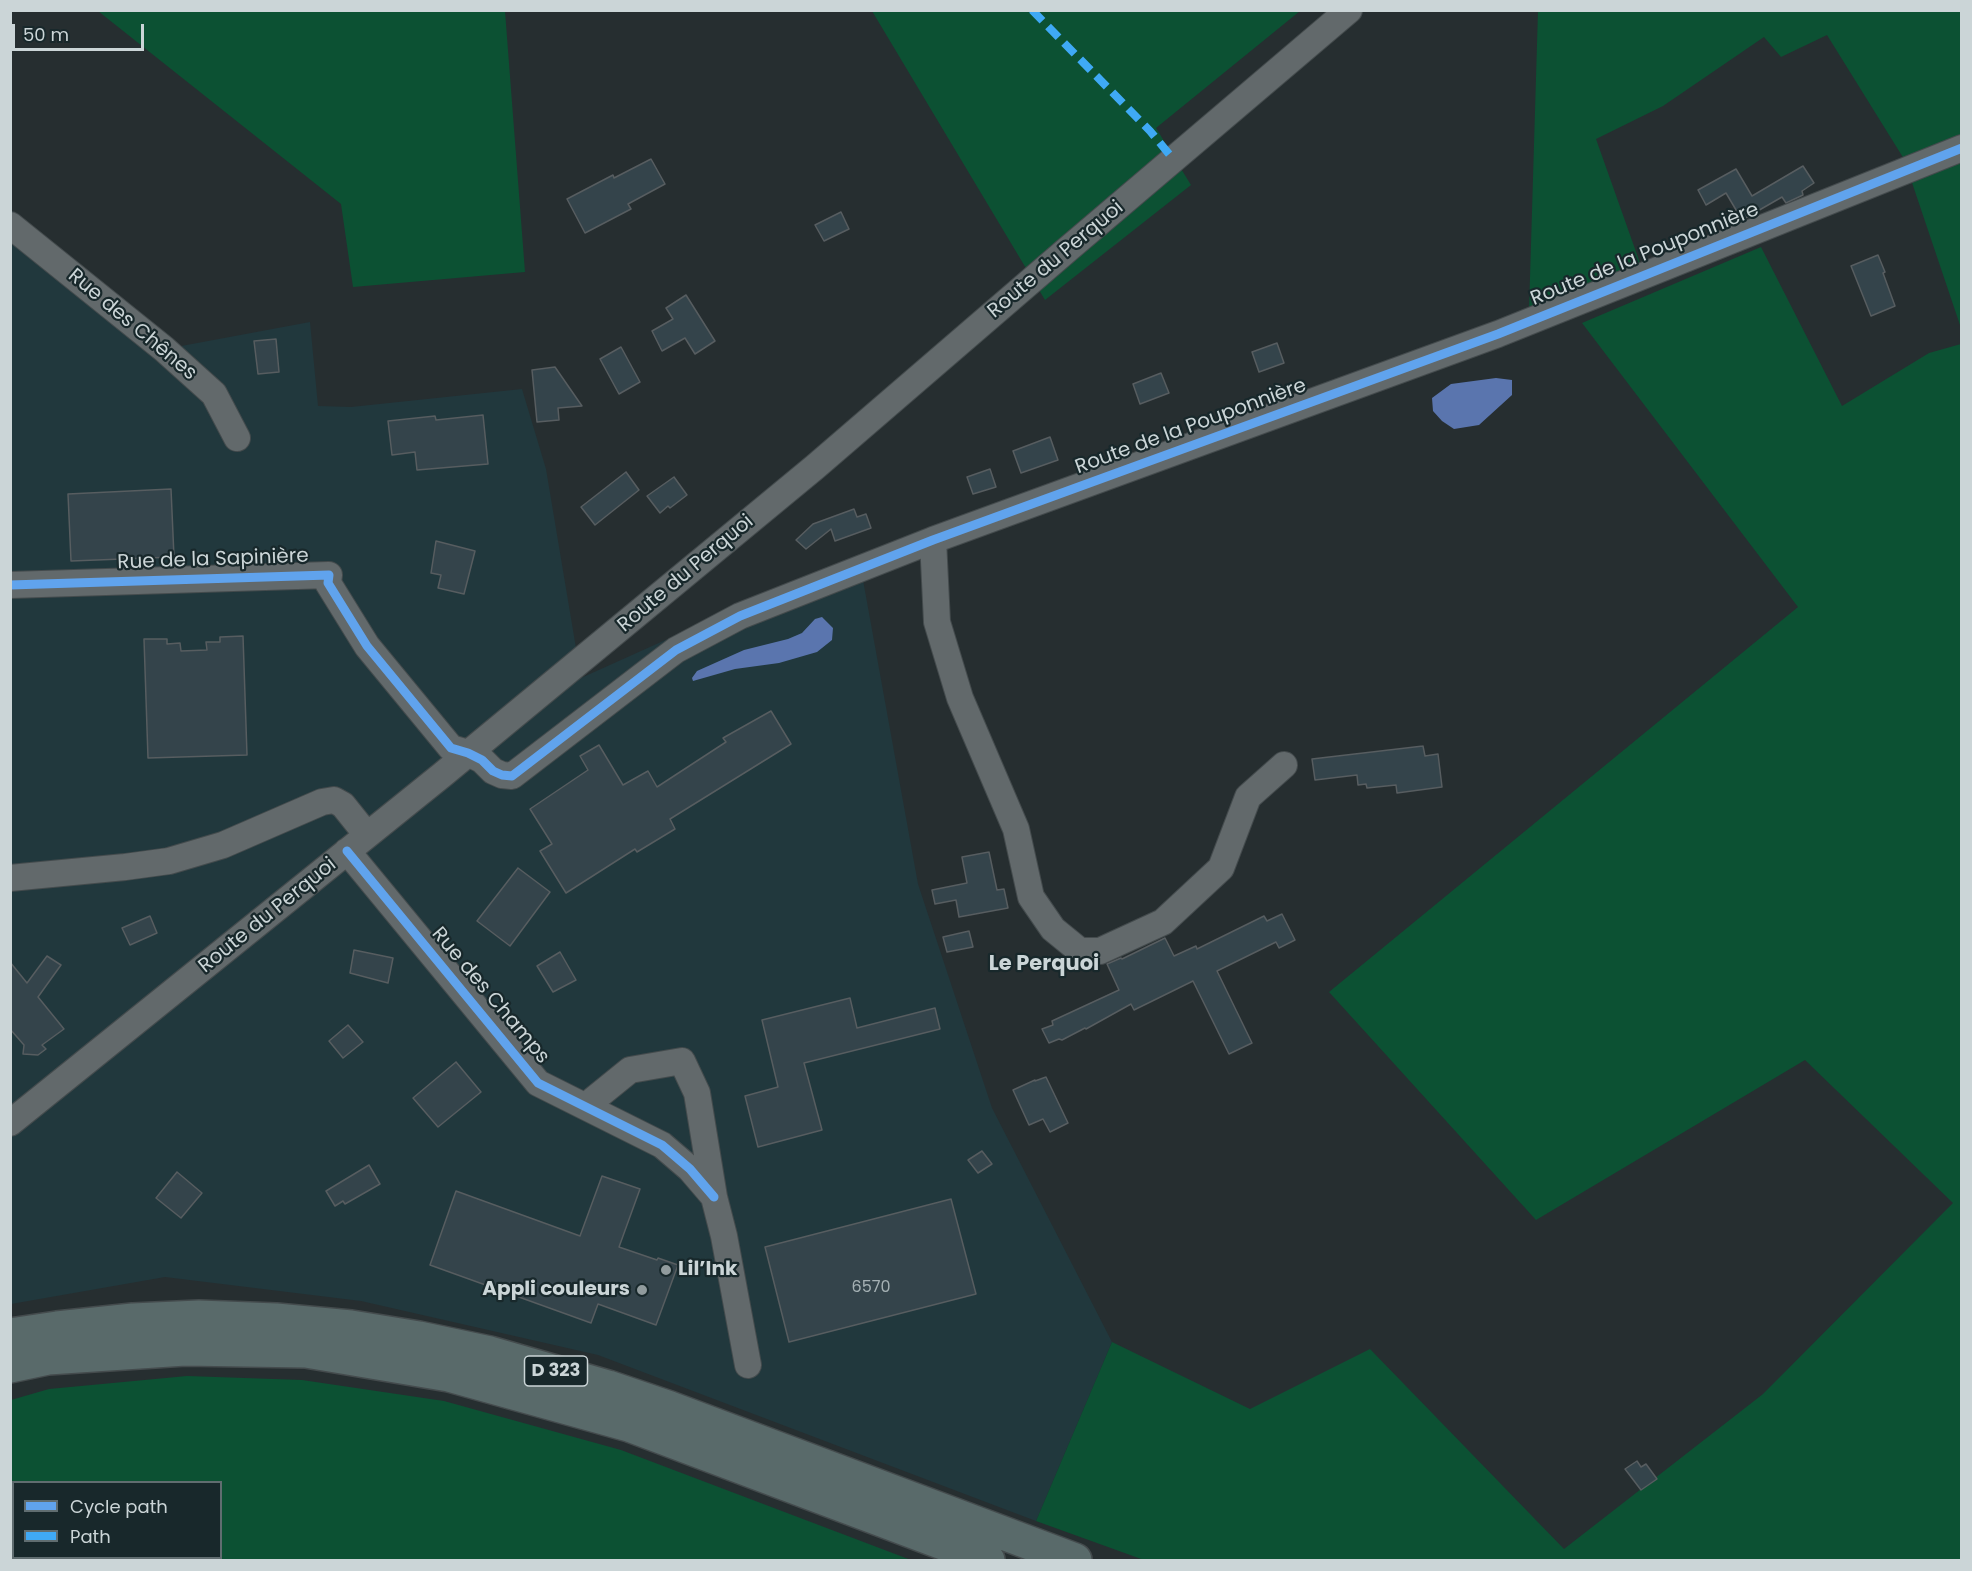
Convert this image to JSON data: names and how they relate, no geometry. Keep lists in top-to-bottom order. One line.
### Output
{"streets":{"highway":["D 323"],"street":["Route de la Pouponnière","Route du Perquoi","Rue des Chênes","Rue de la Sapinière","Rue des Champs"]},"crossings":[["Route de la Pouponnière","Route du Perquoi"],["Route de la Pouponnière","Rue de la Sapinière"],["Route du Perquoi","Rue de la Sapinière"],["Route du Perquoi","Rue des Champs"]],"districts":["Le Perquoi"],"places":["Lil’Ink","Appli couleurs"],"house_numbers":["6570"],"legend":["Cycle path","Path"],"scale_bar":"50 m"}
